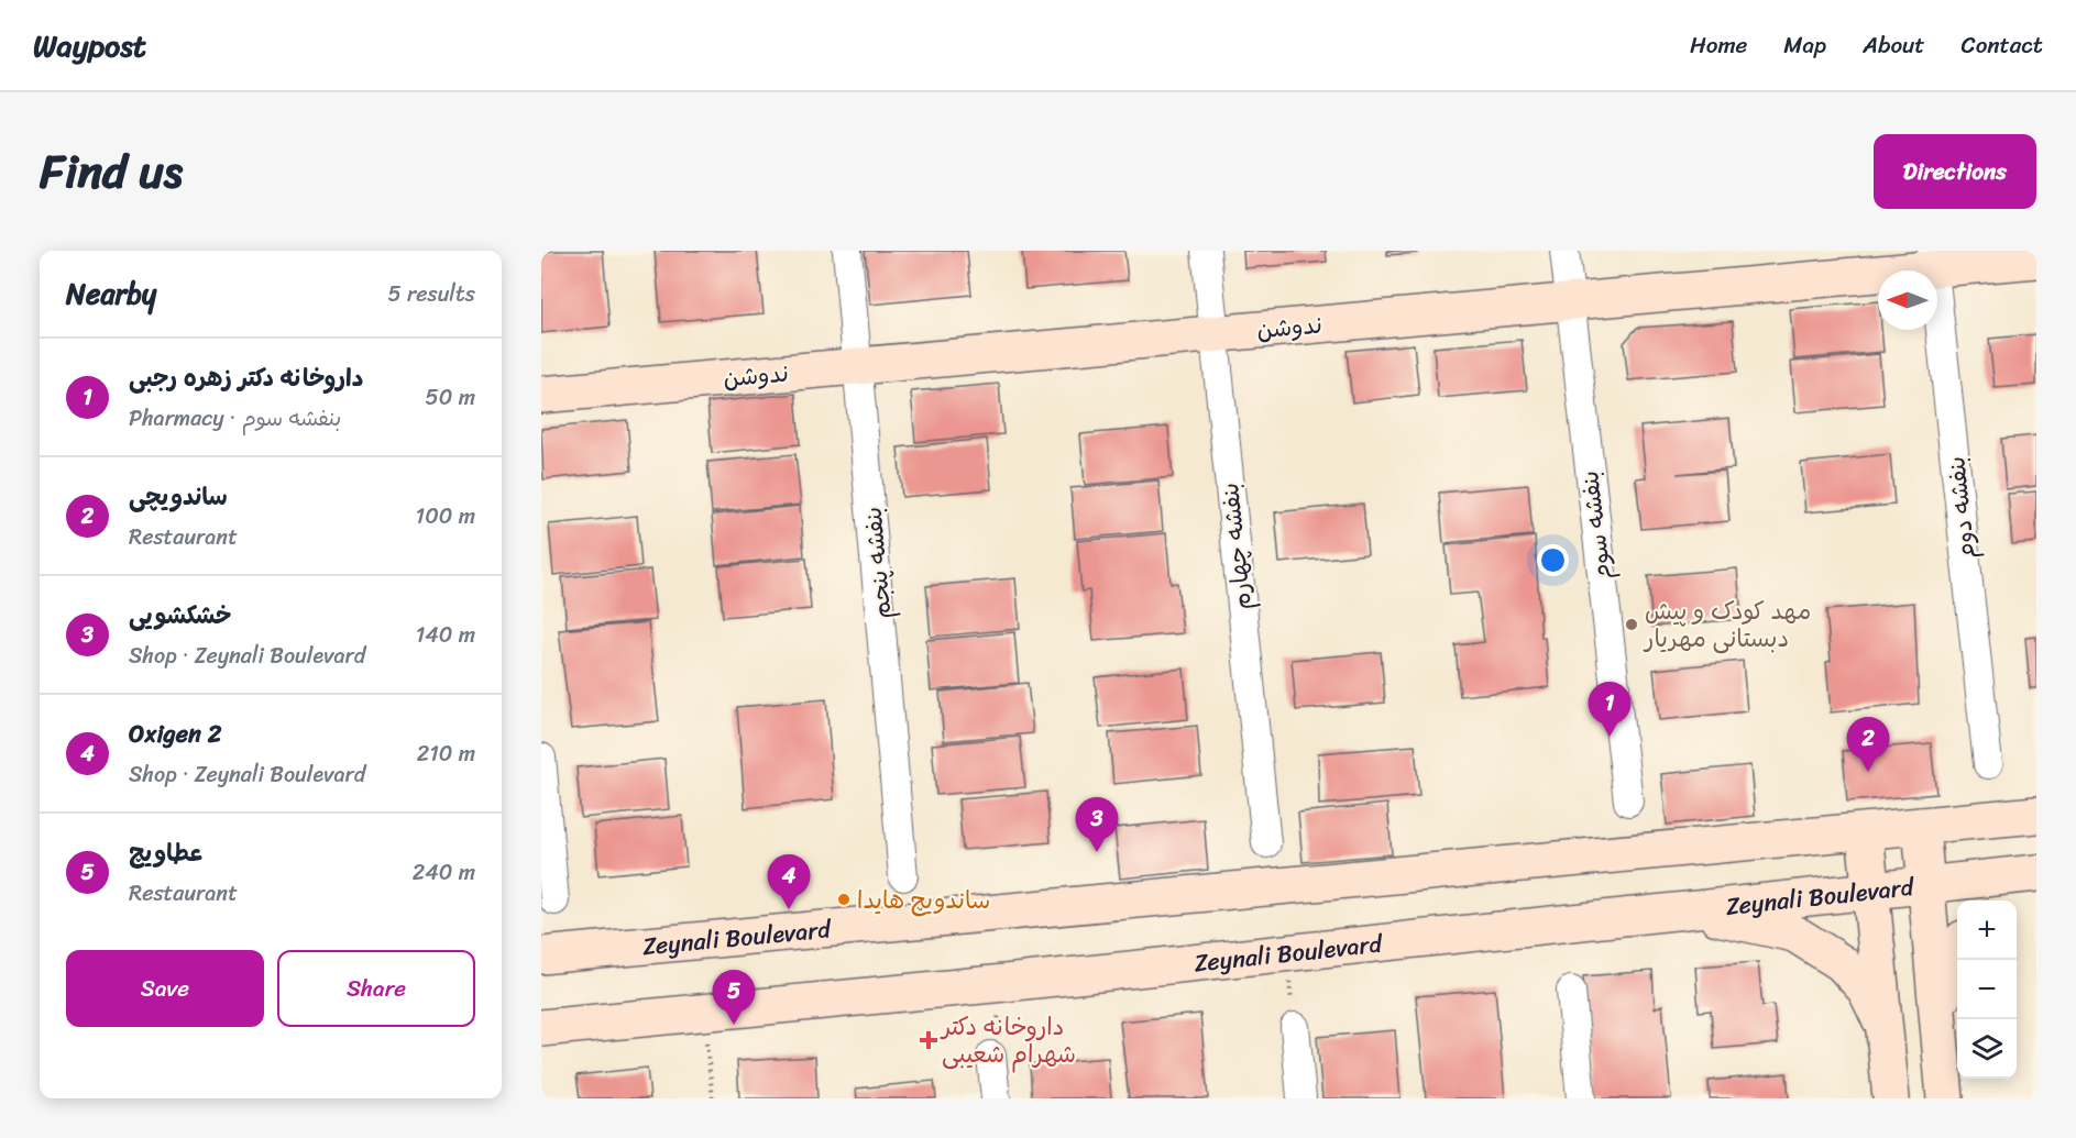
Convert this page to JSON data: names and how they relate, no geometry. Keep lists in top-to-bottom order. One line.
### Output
{"streets":{"main road":["ندوشن","Zeynali Boulevard"],"street":["بنفشه دوم","بنفشه سوم","بنفشه چهارم","بنفشه پنجم"]},"crossings":[["ندوشن","بنفشه دوم"],["ندوشن","بنفشه سوم"],["ندوشن","بنفشه چهارم"],["ندوشن","بنفشه پنجم"]],"places":{"other":["مهد کودک و پیش دبستانی مهریار","ساندویچ هایدا"],"health":["داروخانه دکتر شهرام شعیبی"]},"north":"left","page":{"header":"Waypost","nav":["Home","Map","About","Contact"],"title":"Find us","buttons":["Directions",["Save","Share"]],"heading":["Nearby","5 results"],"list":[{"mark":"1","name":"داروخانه دکتر زهره رجبی","note":"Pharmacy · بنفشه سوم","value":"50 m"},{"mark":"2","name":"ساندویچی","note":"Restaurant","value":"100 m"},{"mark":"3","name":"خشکشویی","note":"Shop · Zeynali Boulevard","value":"140 m"},{"mark":"4","name":"Oxigen 2","note":"Shop · Zeynali Boulevard","value":"210 m"},{"mark":"5","name":"عطاویچ","note":"Restaurant","value":"240 m"}],"pins":["1","2","3","4","5"],"map_buttons":["+","−"]}}
